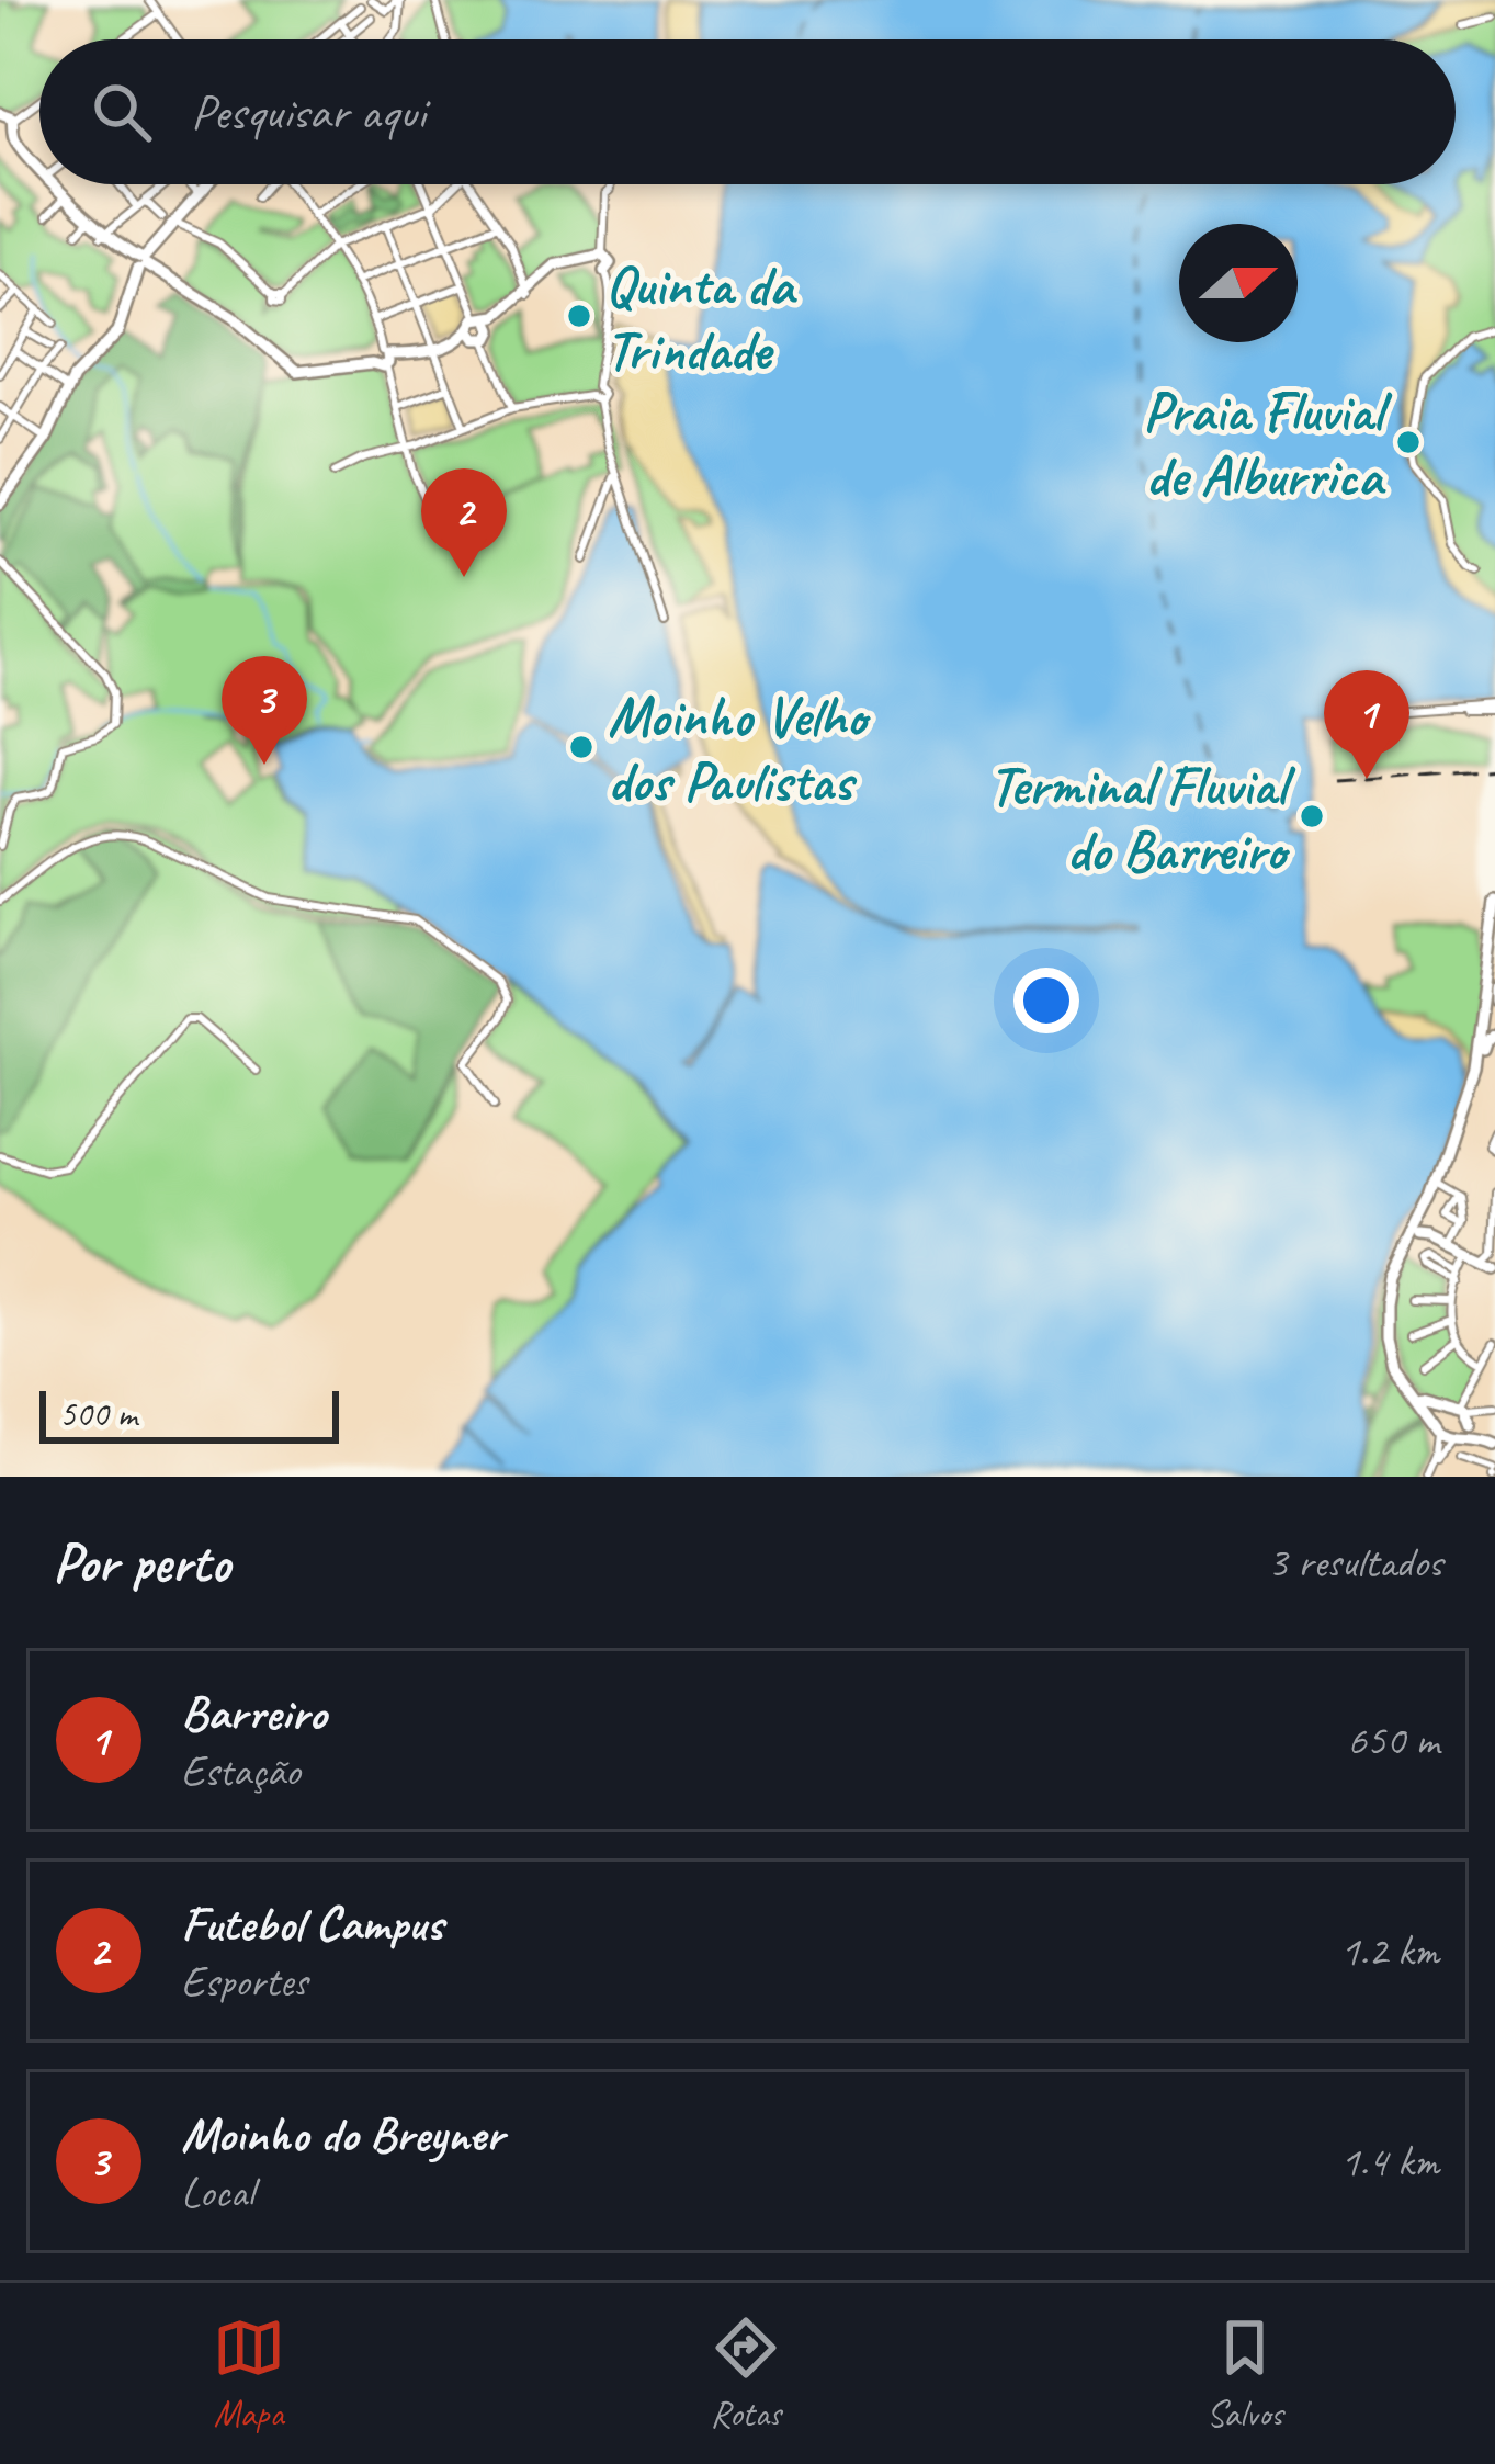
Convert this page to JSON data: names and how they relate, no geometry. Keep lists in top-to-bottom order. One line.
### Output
{"places":["Quinta da Trindade","Praia Fluvial de Alburrica","Moinho Velho dos Paulistas","Terminal Fluvial do Barreiro"],"scale_bar":"500 m","north":"right","page":{"search":"Pesquisar aqui","pins":["2","3","1"],"scale":"500 m","heading":["Por perto","3 resultados"],"list":[{"mark":"1","name":"Barreiro","note":"Estação","value":"650 m"},{"mark":"2","name":"Futebol Campus","note":"Esportes","value":"1.2 km"},{"mark":"3","name":"Moinho do Breyner","note":"Local","value":"1.4 km"}],"nav":["Mapa","Rotas","Salvos"]}}
